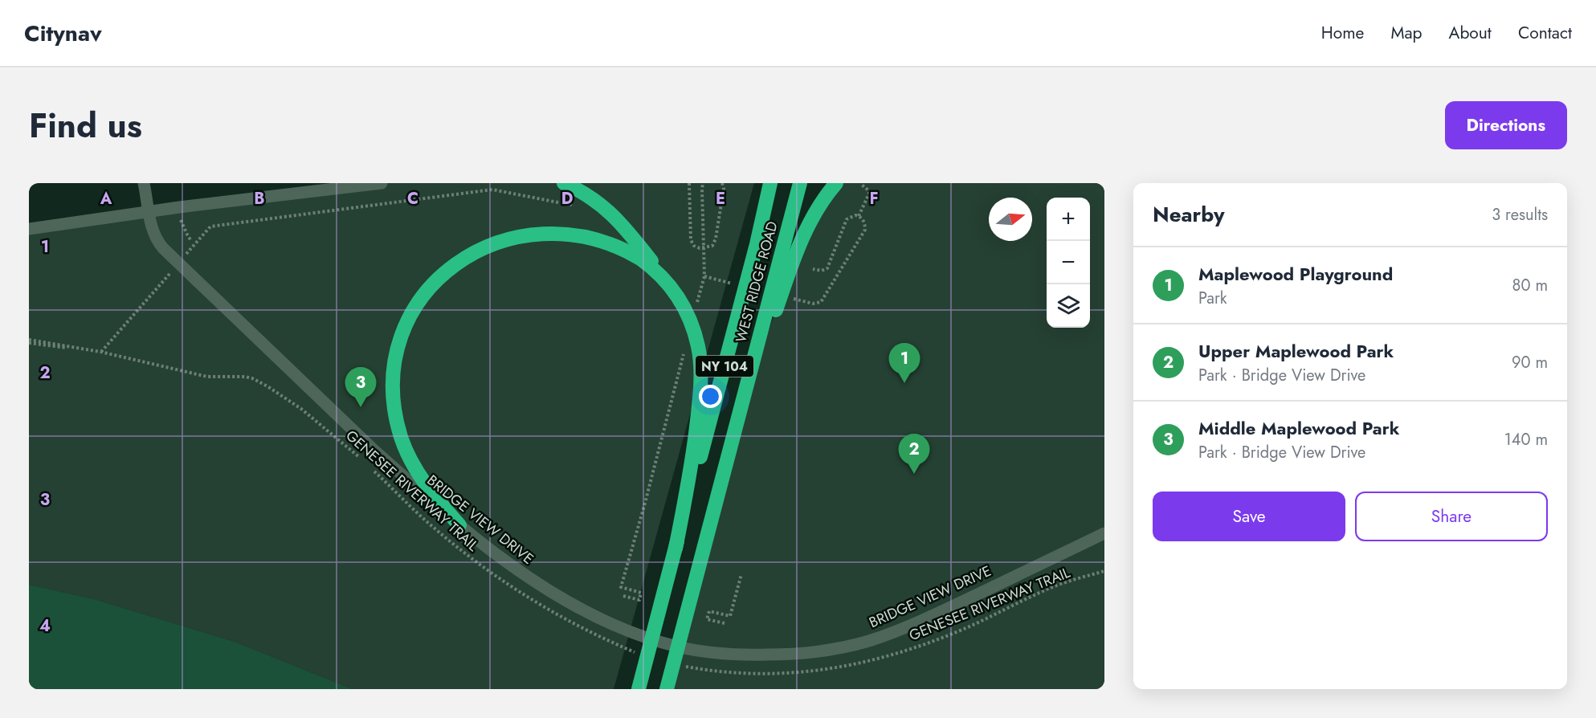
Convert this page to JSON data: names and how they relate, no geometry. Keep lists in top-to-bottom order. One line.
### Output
{"streets":{"highway":["WEST RIDGE ROAD","NY 104"],"street":["BRIDGE VIEW DRIVE"],"path":["GENESEE RIVERWAY TRAIL"]},"crossings":[["WEST RIDGE ROAD","NY 104"]],"north":"right","page":{"header":"Citynav","nav":["Home","Map","About","Contact"],"title":"Find us","buttons":["Directions",["Save","Share"]],"heading":["Nearby","3 results"],"map_buttons":["+","−"],"list":[{"mark":"1","name":"Maplewood Playground","note":"Park","value":"80 m"},{"mark":"2","name":"Upper Maplewood Park","note":"Park · Bridge View Drive","value":"90 m"},{"mark":"3","name":"Middle Maplewood Park","note":"Park · Bridge View Drive","value":"140 m"}],"pins":["1","3","2"]},"grid":{"columns":["A","B","C","D","E","F"],"rows":["1","2","3","4"]}}
